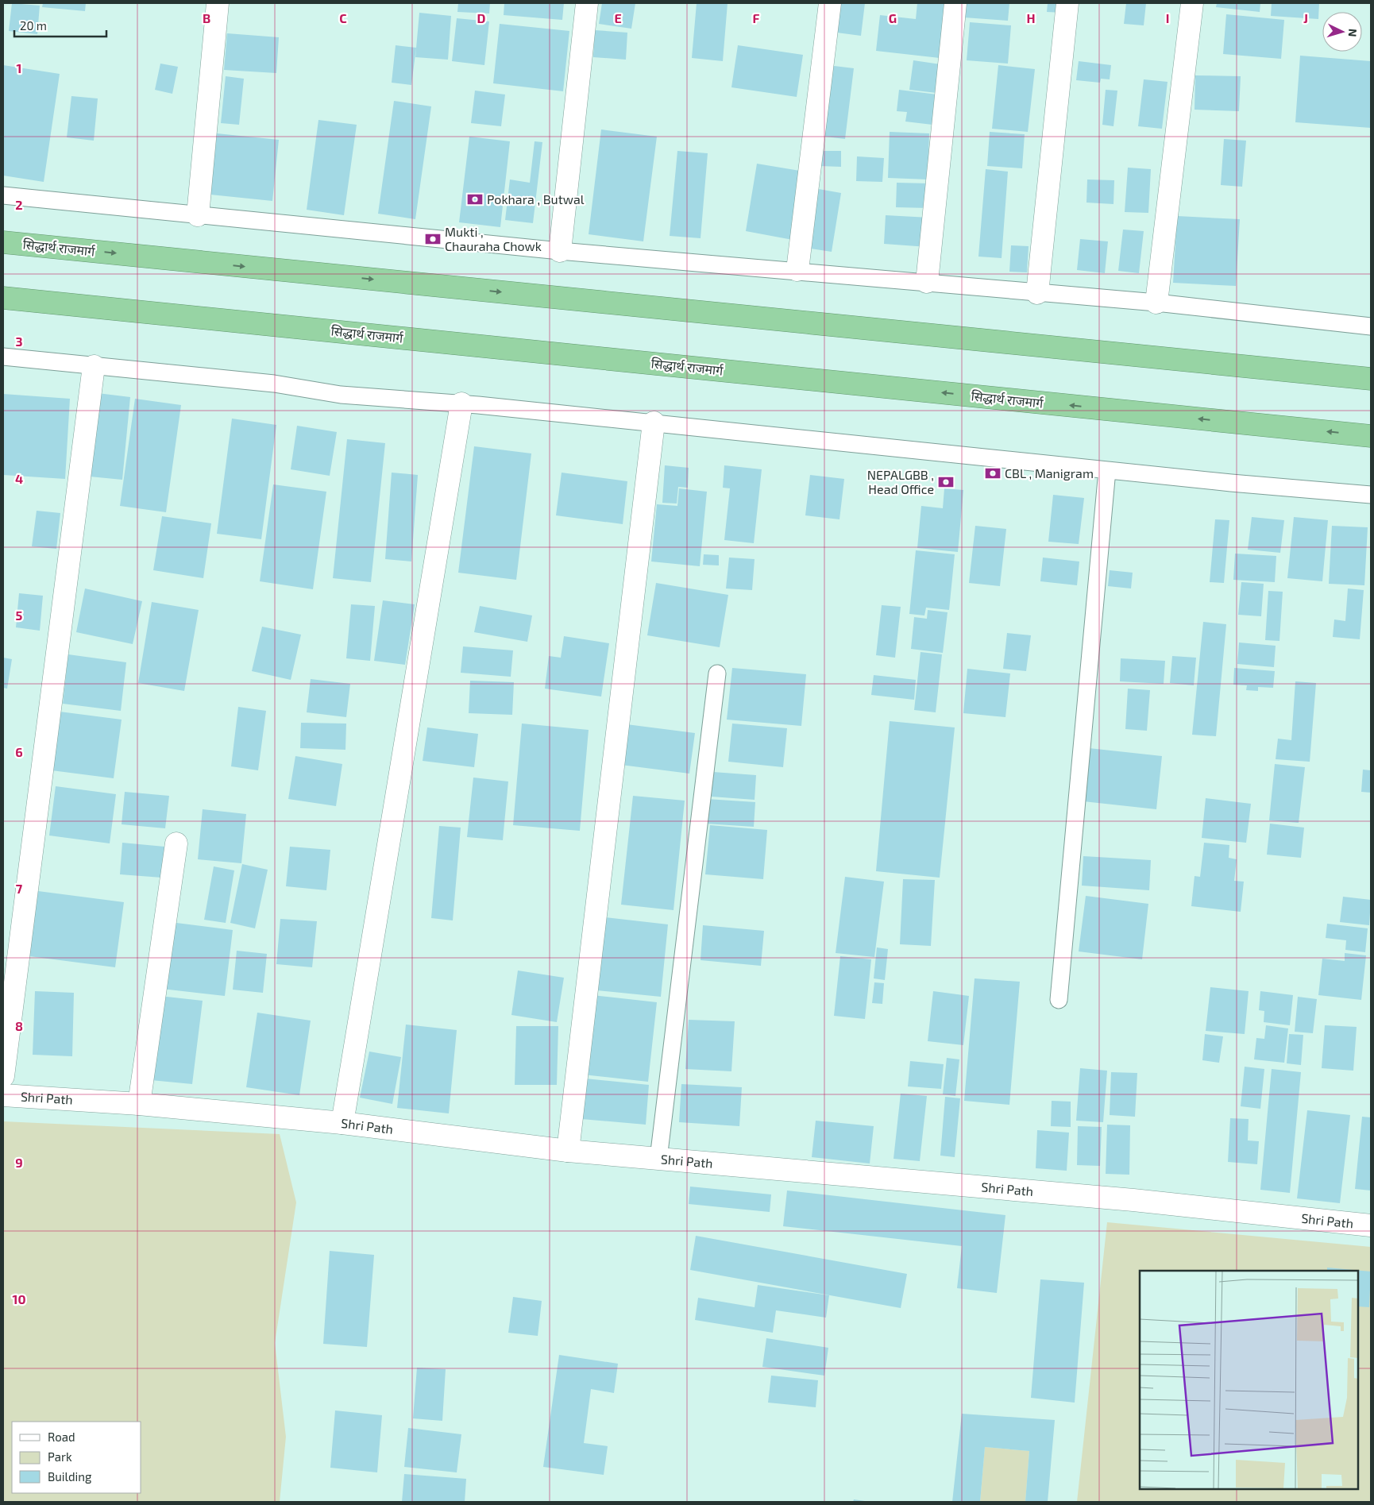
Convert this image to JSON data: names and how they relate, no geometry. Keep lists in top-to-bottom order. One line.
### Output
{"streets":{"highway":["सिद्धार्थ राजमार्ग"],"street":["Shri Path"]},"places":{"bank":["Pokhara , Butwal","Mukti , Chauraha Chowk","CBL , Manigram","NEPALGBB , Head Office"]},"legend":["Road","Park","Building"],"scale_bar":"20 m","north":"right","grid":{"columns":["B","C","D","E","F","G","H","I","J"],"rows":["1","2","3","4","5","6","7","8","9","10"]}}
